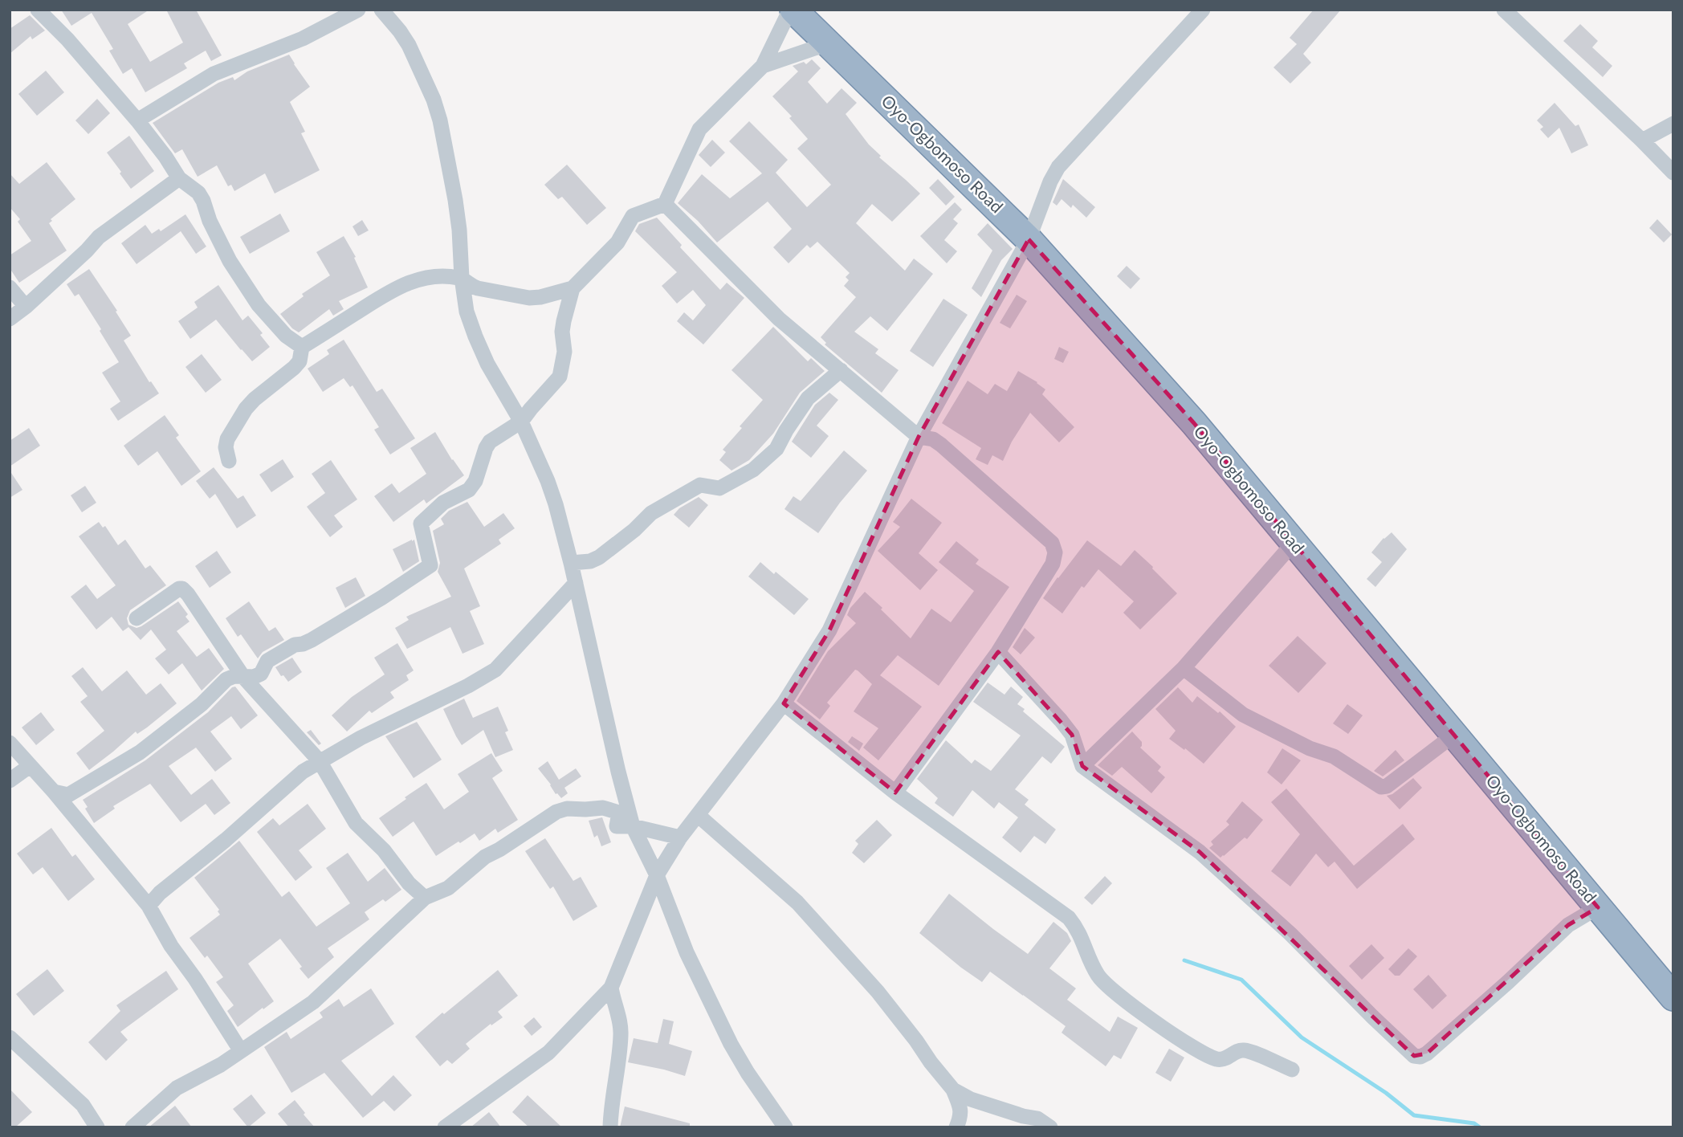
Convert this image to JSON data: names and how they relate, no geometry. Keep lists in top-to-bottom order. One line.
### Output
{"streets":{"highway":["Oyo-Ogbomoso Road"]}}
